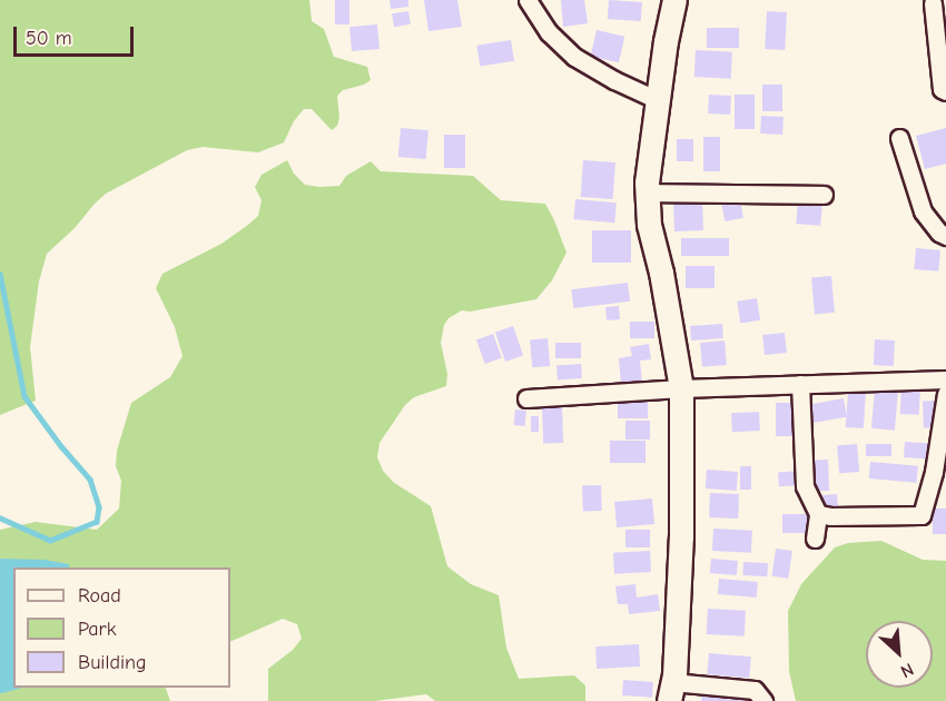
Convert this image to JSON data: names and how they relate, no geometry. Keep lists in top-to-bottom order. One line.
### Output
{"legend":["Road","Park","Building"],"scale_bar":"50 m","north":"bottom right"}
